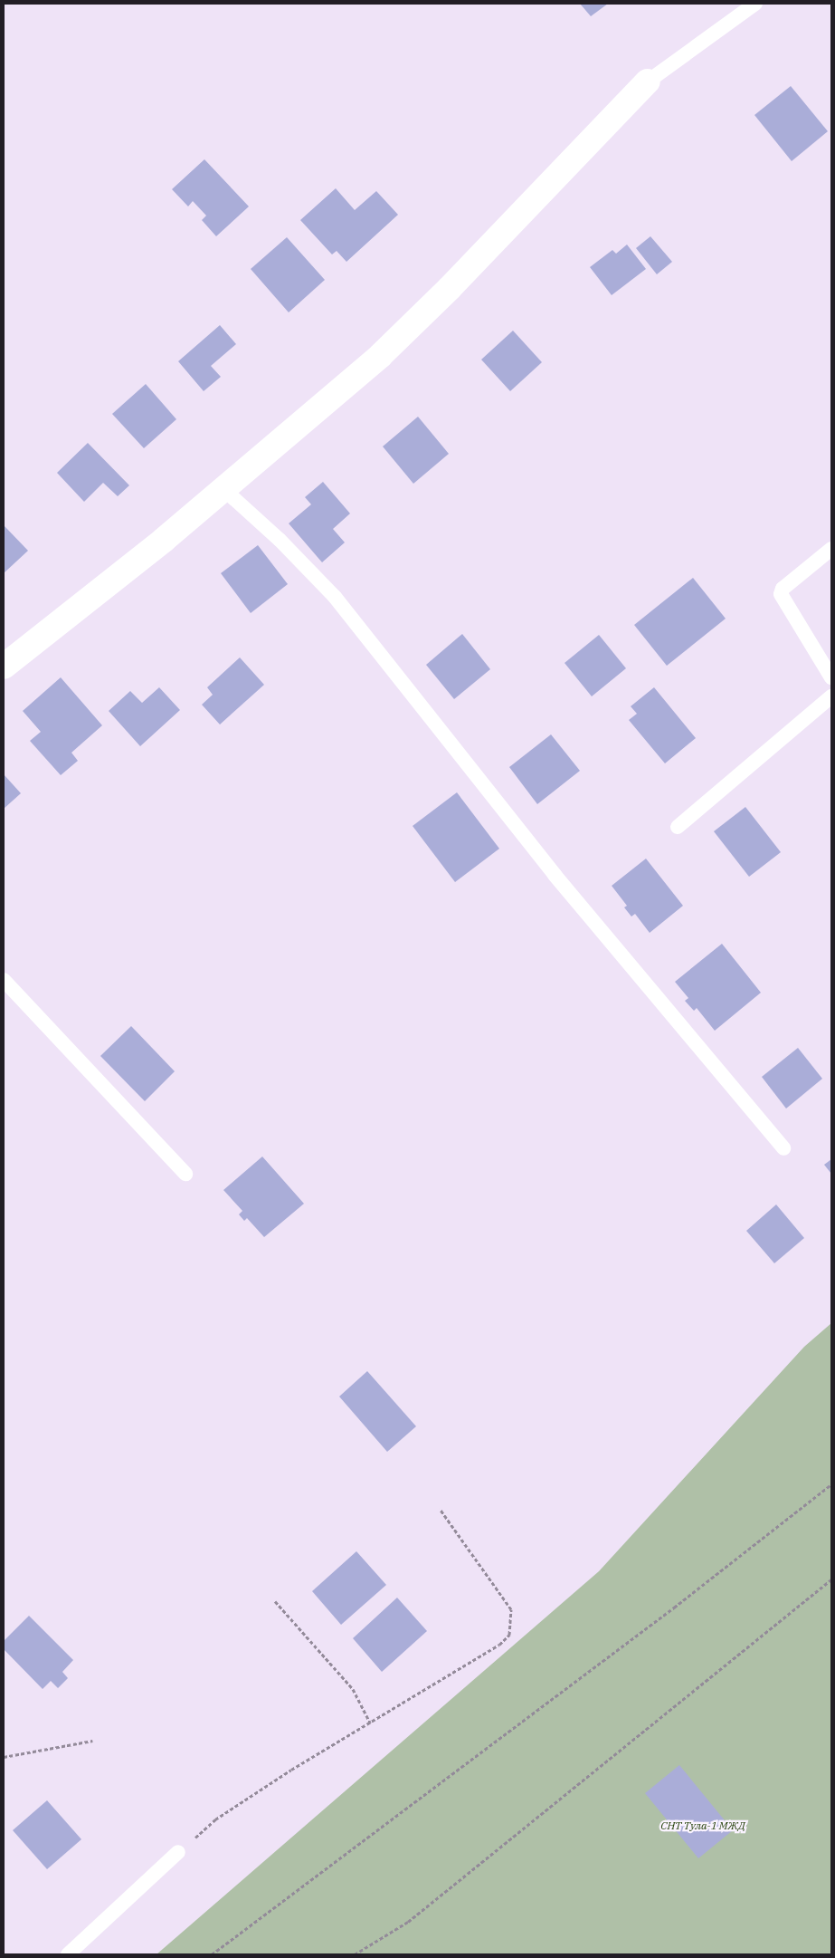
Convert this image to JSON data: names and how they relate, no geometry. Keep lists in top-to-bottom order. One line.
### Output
{"parks":["СНТ Тула-1 МЖД"]}
